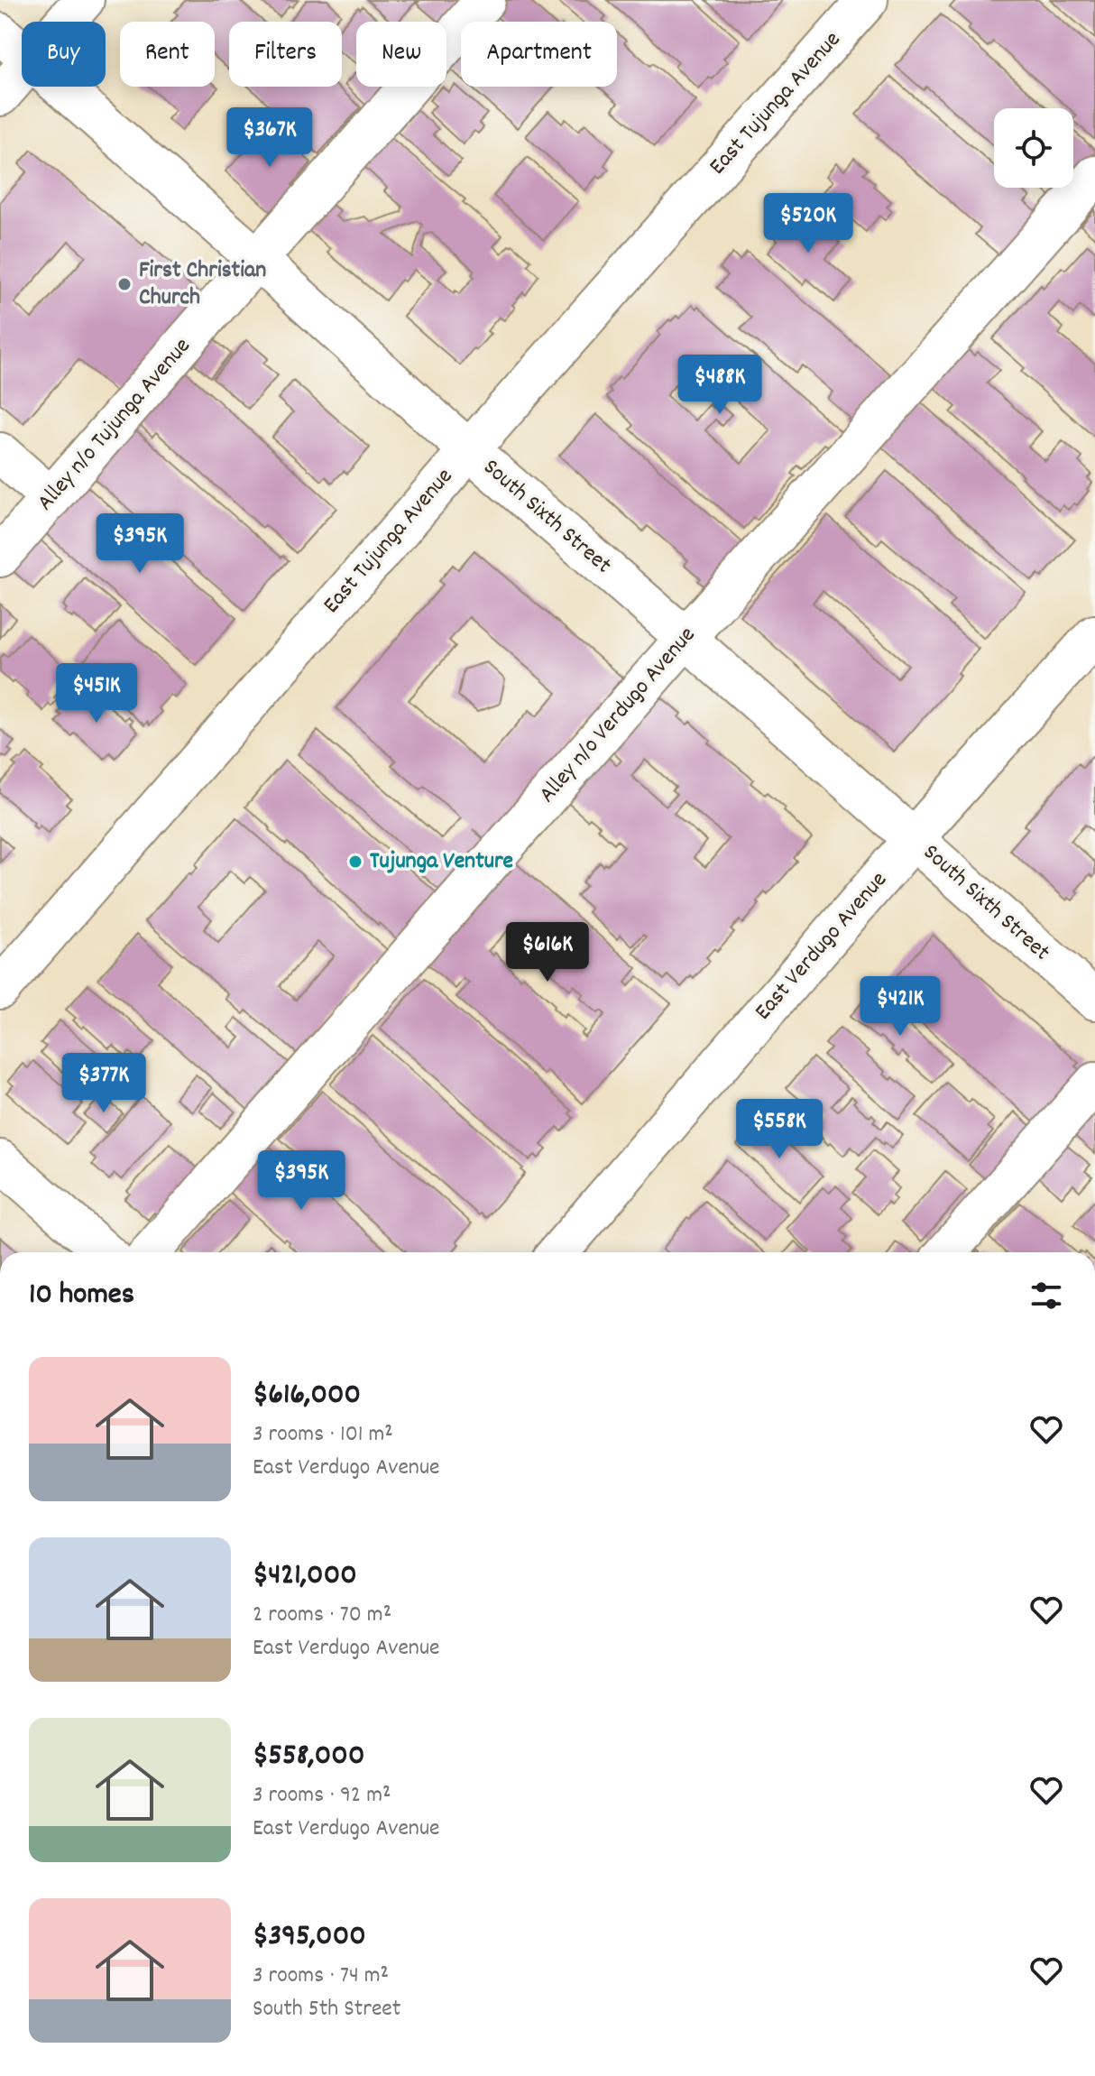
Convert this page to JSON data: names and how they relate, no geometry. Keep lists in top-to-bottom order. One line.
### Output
{"streets":{"street":["East Tujunga Avenue","Alley n/o Tujunga Avenue","South Sixth Street","Alley n/o Verdugo Avenue","East Verdugo Avenue"]},"crossings":[["East Tujunga Avenue","South Sixth Street"],["Alley n/o Tujunga Avenue","South Sixth Street"],["South Sixth Street","Alley n/o Verdugo Avenue"],["South Sixth Street","East Verdugo Avenue"]],"places":["First Christian Church","Tujunga Venture"],"page":{"chip":["Buy","Rent","Filters","New","Apartment"],"price":["$367K","$520K","$488K","$395K","$451K","$616K","$421K","$377K","$558K","$395K"],"heading":"10 homes","list":[{"name":"$616,000","note":"3 rooms · 101 m² · East Verdugo Avenue"},{"name":"$421,000","note":"2 rooms · 70 m² · East Verdugo Avenue"},{"name":"$558,000","note":"3 rooms · 92 m² · East Verdugo Avenue"},{"name":"$395,000","note":"3 rooms · 74 m² · South 5th Street"}]}}
